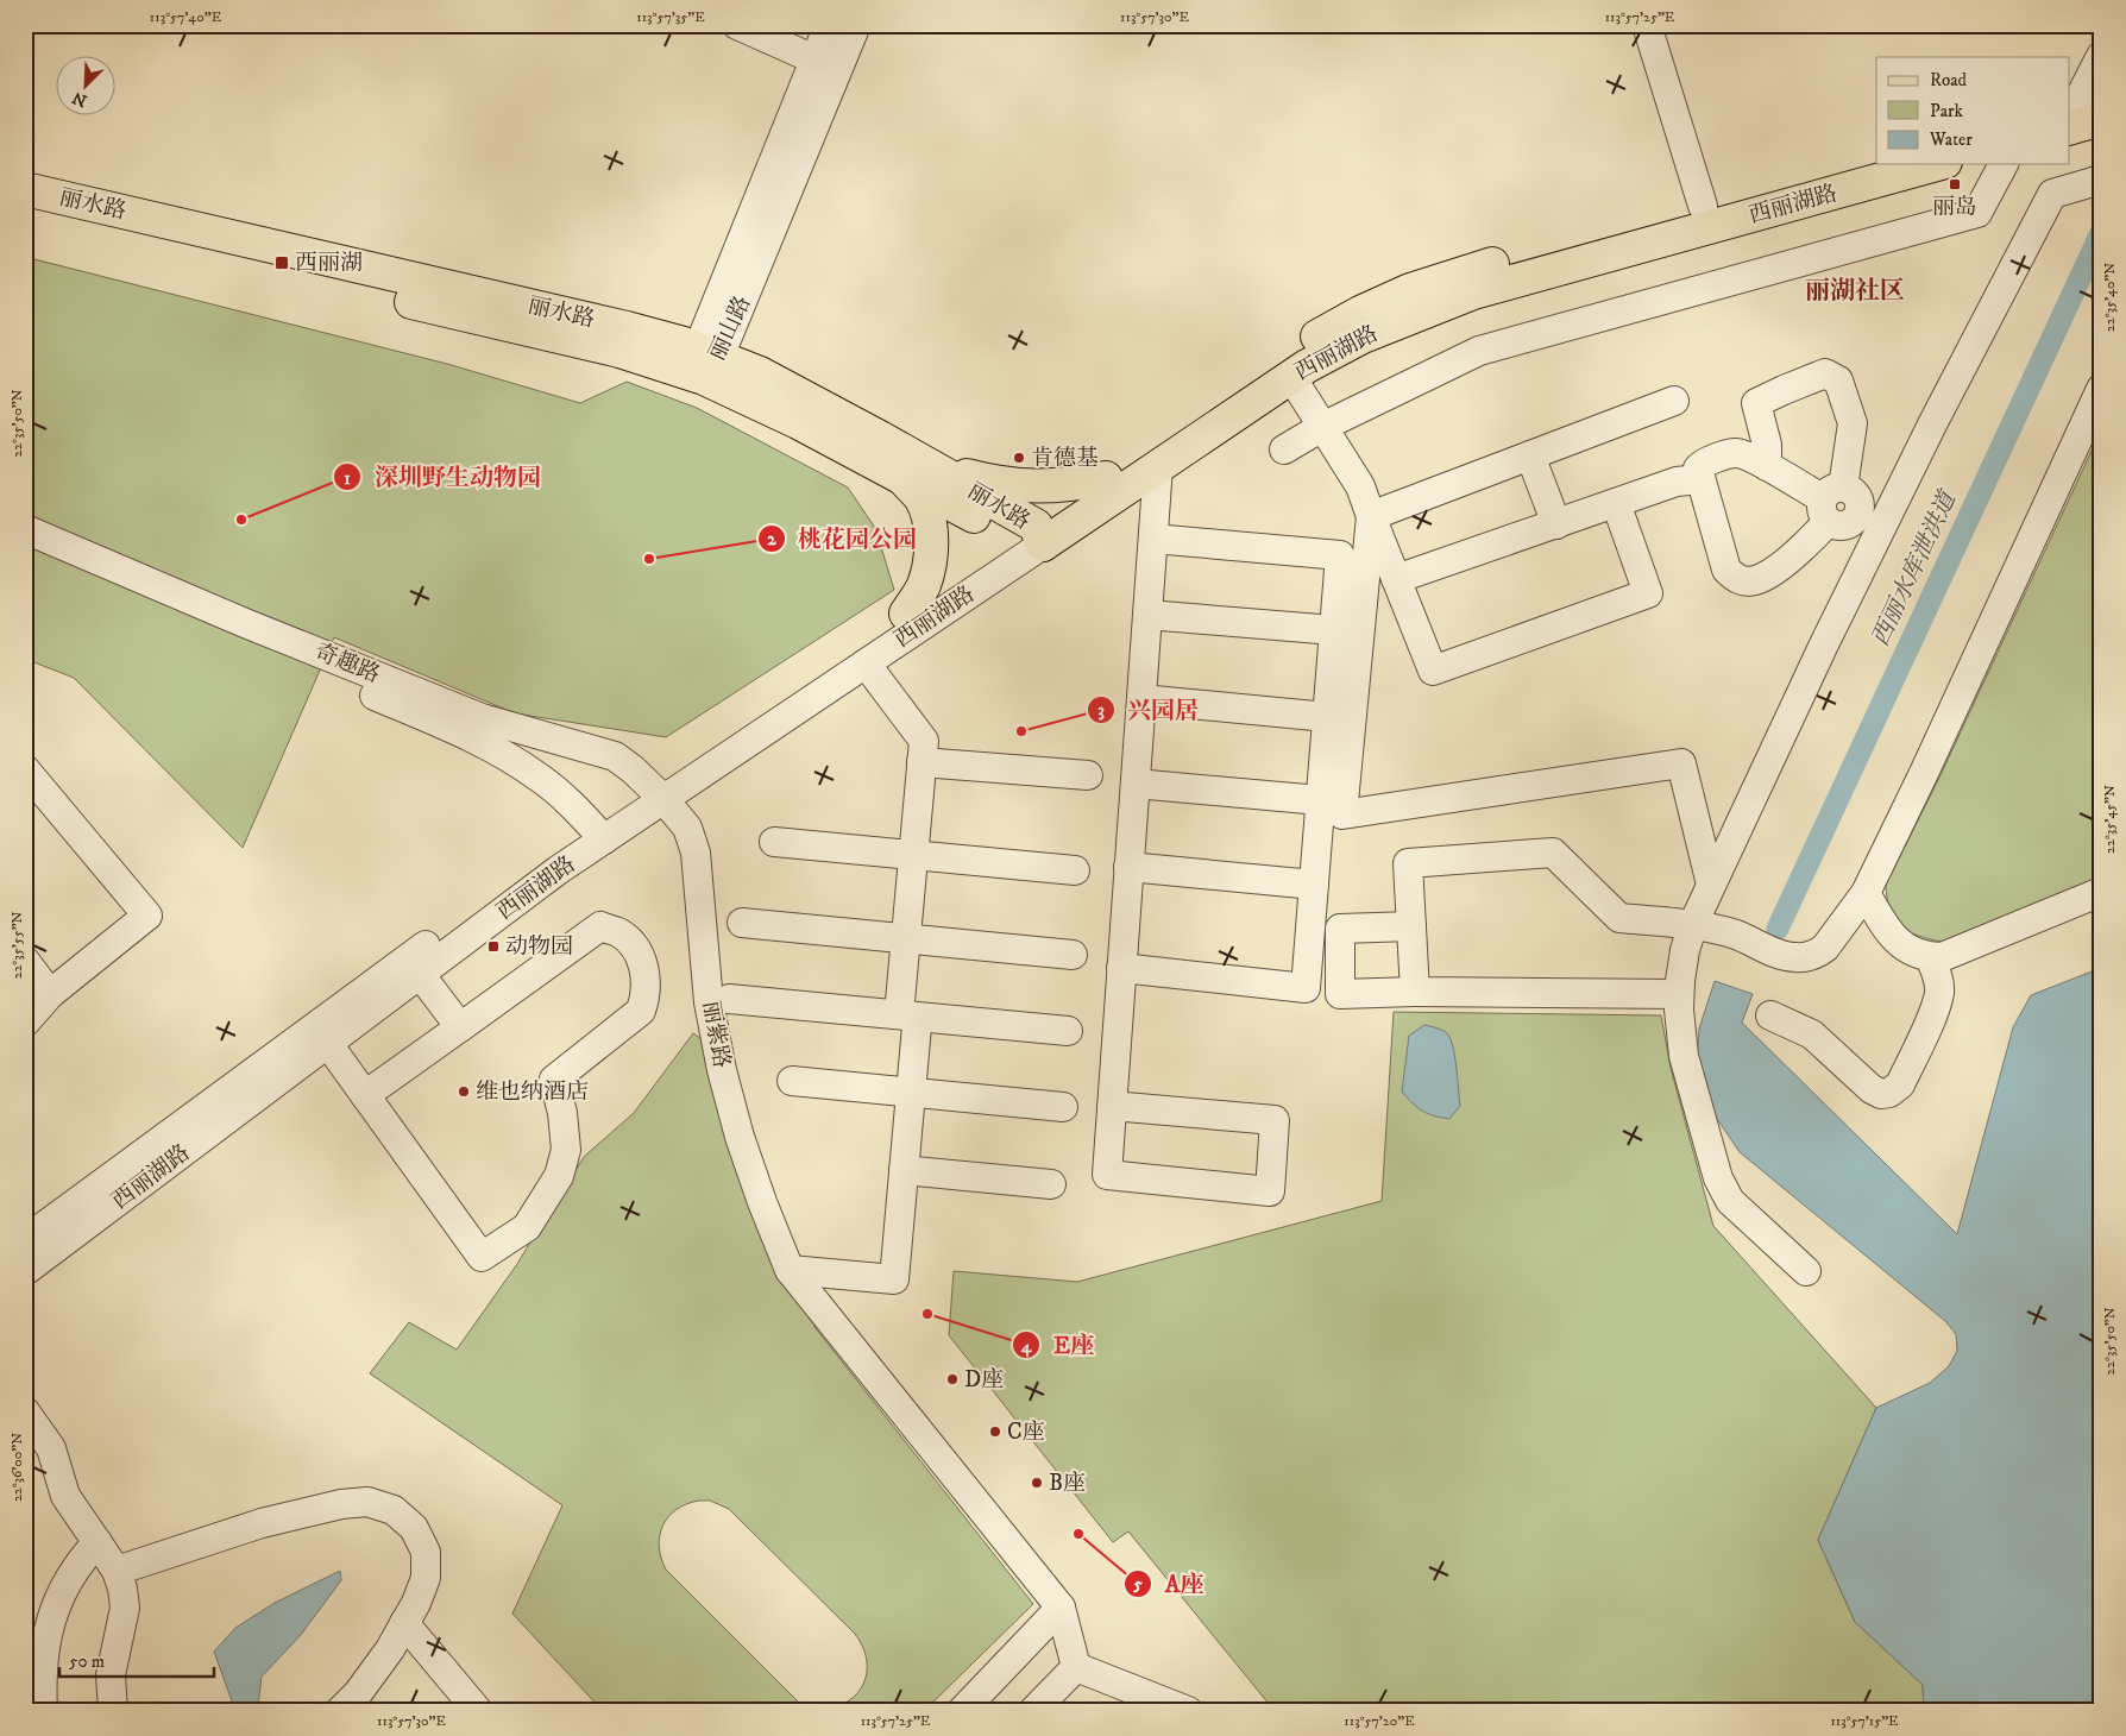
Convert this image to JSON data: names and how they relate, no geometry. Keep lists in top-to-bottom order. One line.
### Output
{"streets":{"main road":["丽水路","西丽湖路"],"street":["丽山路","奇趣路","丽紫路"]},"crossings":[["丽水路","西丽湖路"],["丽水路","丽山路"],["西丽湖路","奇趣路"],["西丽湖路","丽紫路"],["奇趣路","丽紫路"]],"districts":["丽湖社区"],"water":["西丽水库泄洪道"],"places":{"transit":["丽岛","西丽湖","动物园"],"other":["肯德基","深圳野生动物园","桃花园公园","兴园居","维也纳酒店","E座","D座","C座","B座","A座"]},"legend":["Road","Park","Water"],"scale_bar":"50 m","north":"bottom left","coordinates":["113°57'40\"E","113°57'35\"E","113°57'30\"E","113°57'25\"E","22°35'40\"N","22°35'50\"N","22°35'45\"N","22°35'55\"N","22°36'00\"N","113°57'20\"E","113°57'15\"E"]}
